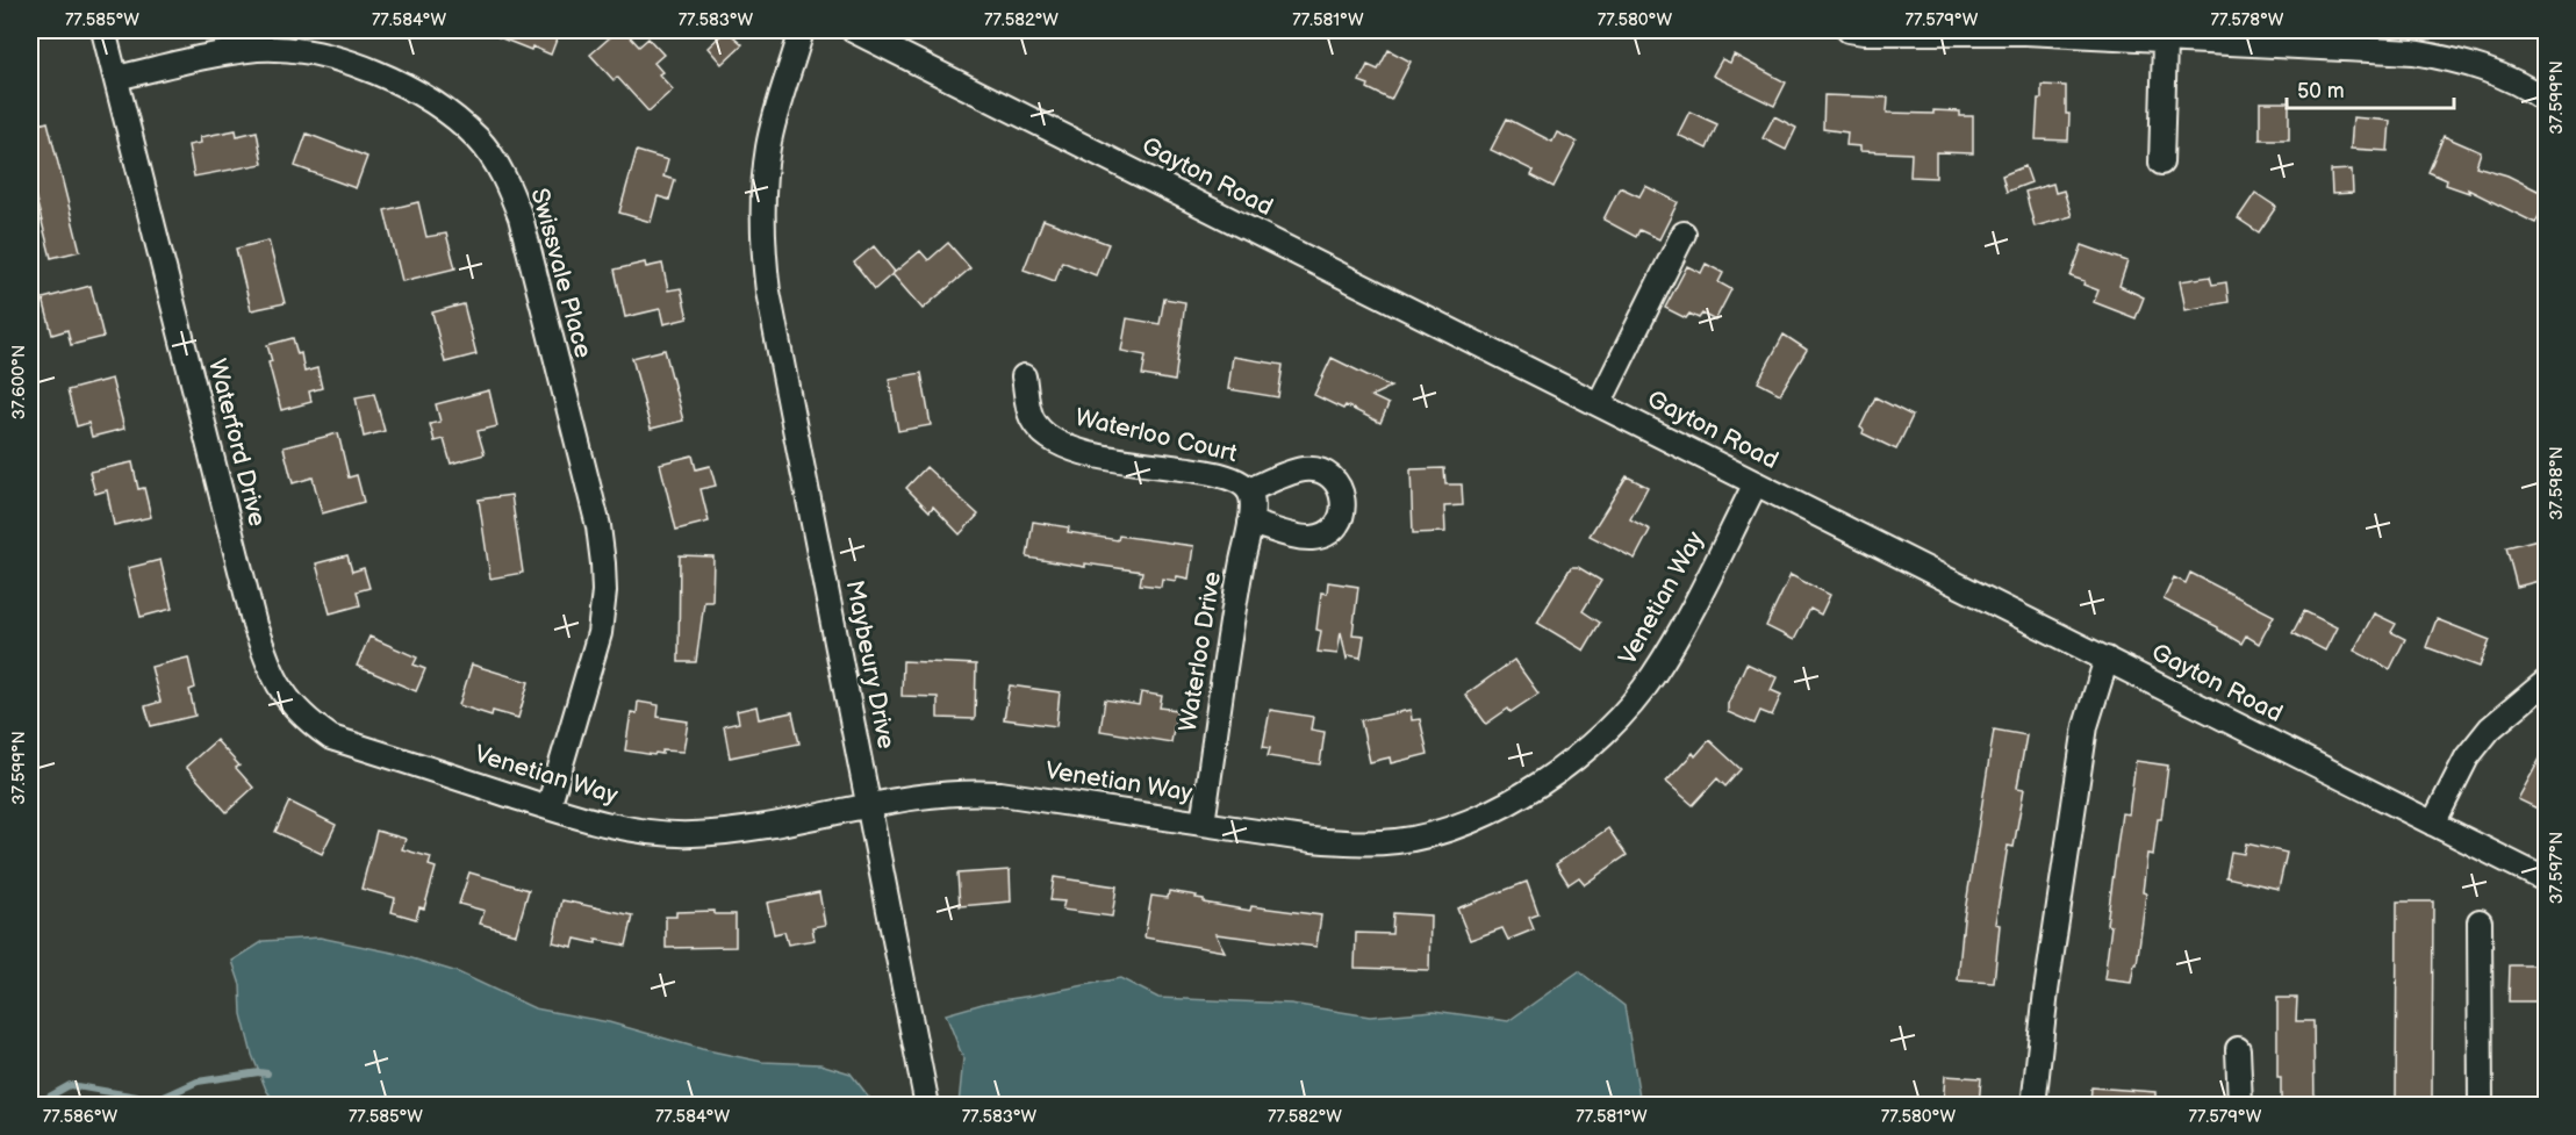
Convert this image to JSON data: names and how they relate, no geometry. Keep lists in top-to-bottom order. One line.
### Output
{"streets":{"street":["Gayton Road","Swissvale Place","Waterloo Court","Waterford Drive","Venetian Way","Waterloo Drive","Maybeury Drive"]},"crossings":[["Gayton Road","Venetian Way"],["Swissvale Place","Waterford Drive"],["Swissvale Place","Venetian Way"],["Waterloo Court","Waterloo Drive"],["Waterford Drive","Venetian Way"],["Venetian Way","Waterloo Drive"],["Venetian Way","Maybeury Drive"]],"scale_bar":"50 m","coordinates":["77.585°W","77.584°W","77.583°W","77.582°W","77.581°W","77.580°W","77.579°W","77.578°W","37.599°N","37.600°N","37.598°N","37.597°N","77.586°W"]}
